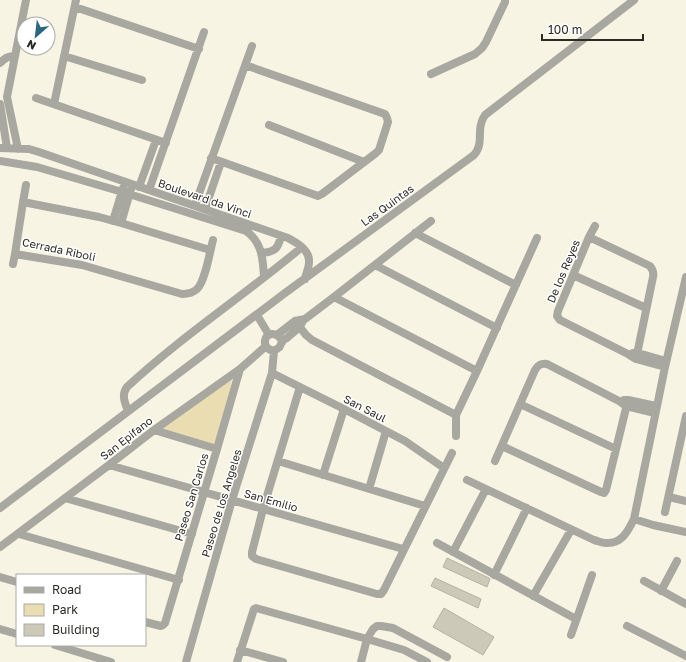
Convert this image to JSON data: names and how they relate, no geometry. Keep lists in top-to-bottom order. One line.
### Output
{"streets":{"street":["Boulevard da Vinci","Las Quintas","Cerrada Riboli","De los Reyes","San Saul","San Epifano","Paseo San Carlos","San Emilio","Paseo de los Angeles"]},"crossings":[["San Saul","Paseo de los Angeles"],["San Epifano","Paseo San Carlos"],["San Epifano","San Emilio"],["San Epifano","Paseo de los Angeles"],["Paseo San Carlos","San Emilio"],["San Emilio","Paseo de los Angeles"]],"legend":["Road","Park","Building"],"scale_bar":"100 m","north":"bottom left"}
